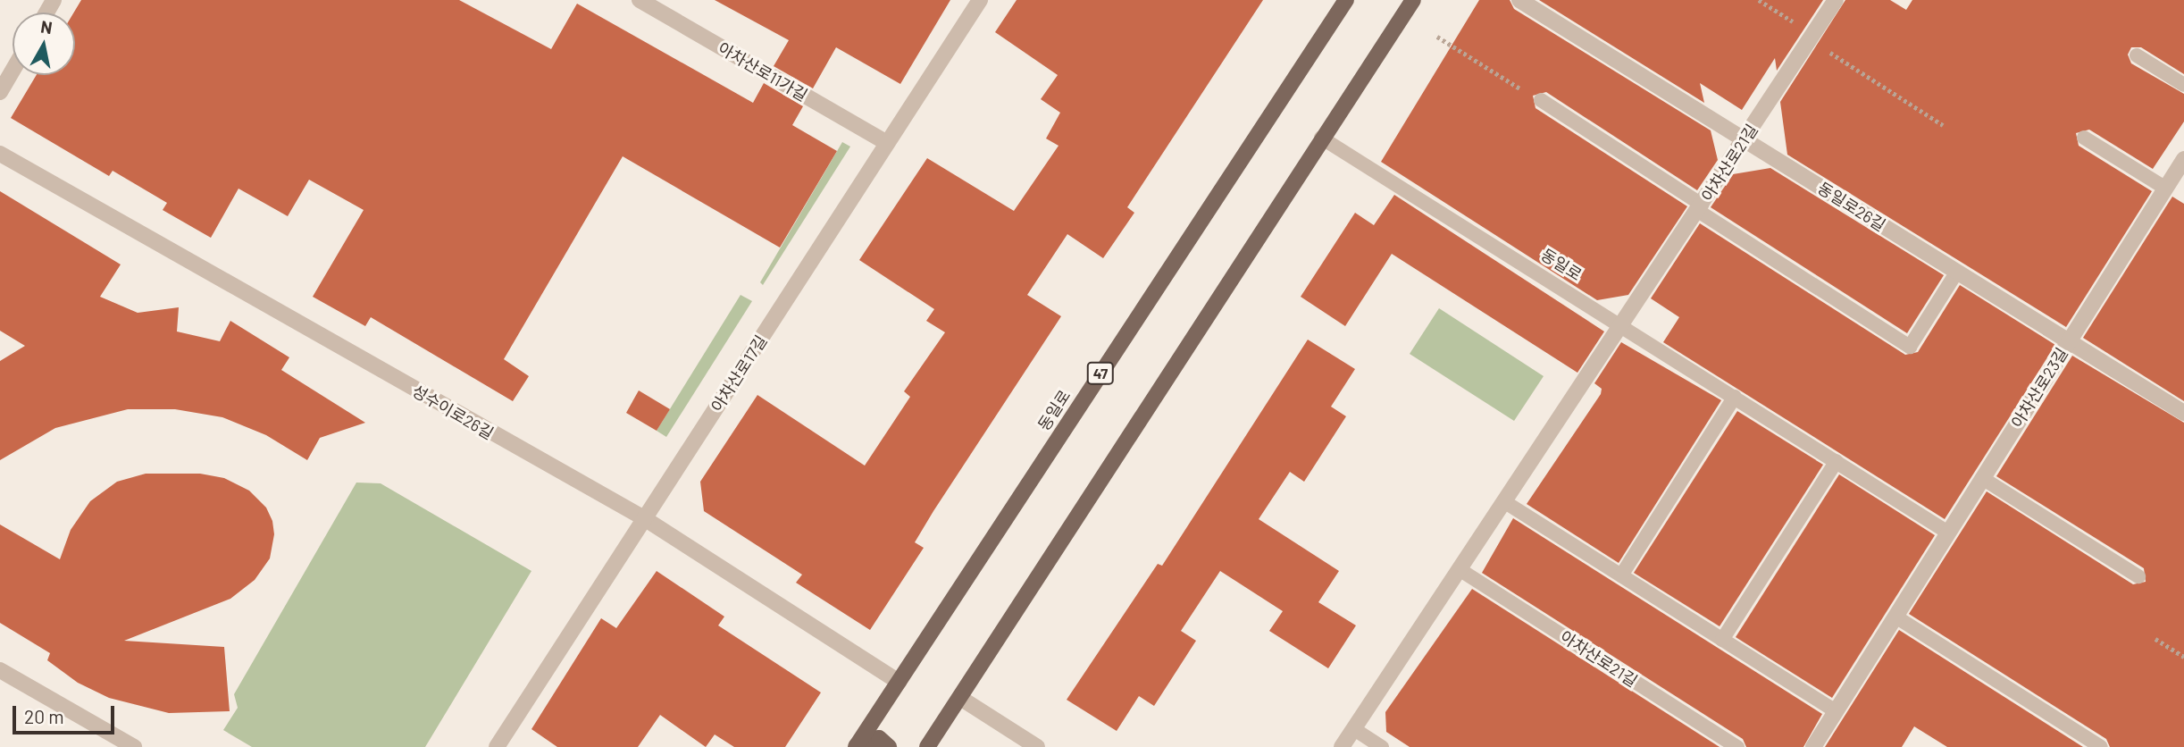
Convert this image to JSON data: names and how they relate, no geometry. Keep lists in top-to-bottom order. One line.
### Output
{"streets":{"main road":["동일로","47"],"street":["아차산로11가길","아차산로21길","동일로26길","아차산로17길","아차산로23길","성수이로26길"]},"crossings":[["아차산로11가길","아차산로17길"],["아차산로21길","동일로26길"],["아차산로21길","동일로"],["동일로26길","아차산로23길"],["동일로","성수이로26길"],["아차산로17길","성수이로26길"]],"scale_bar":"20 m","north":"top"}
